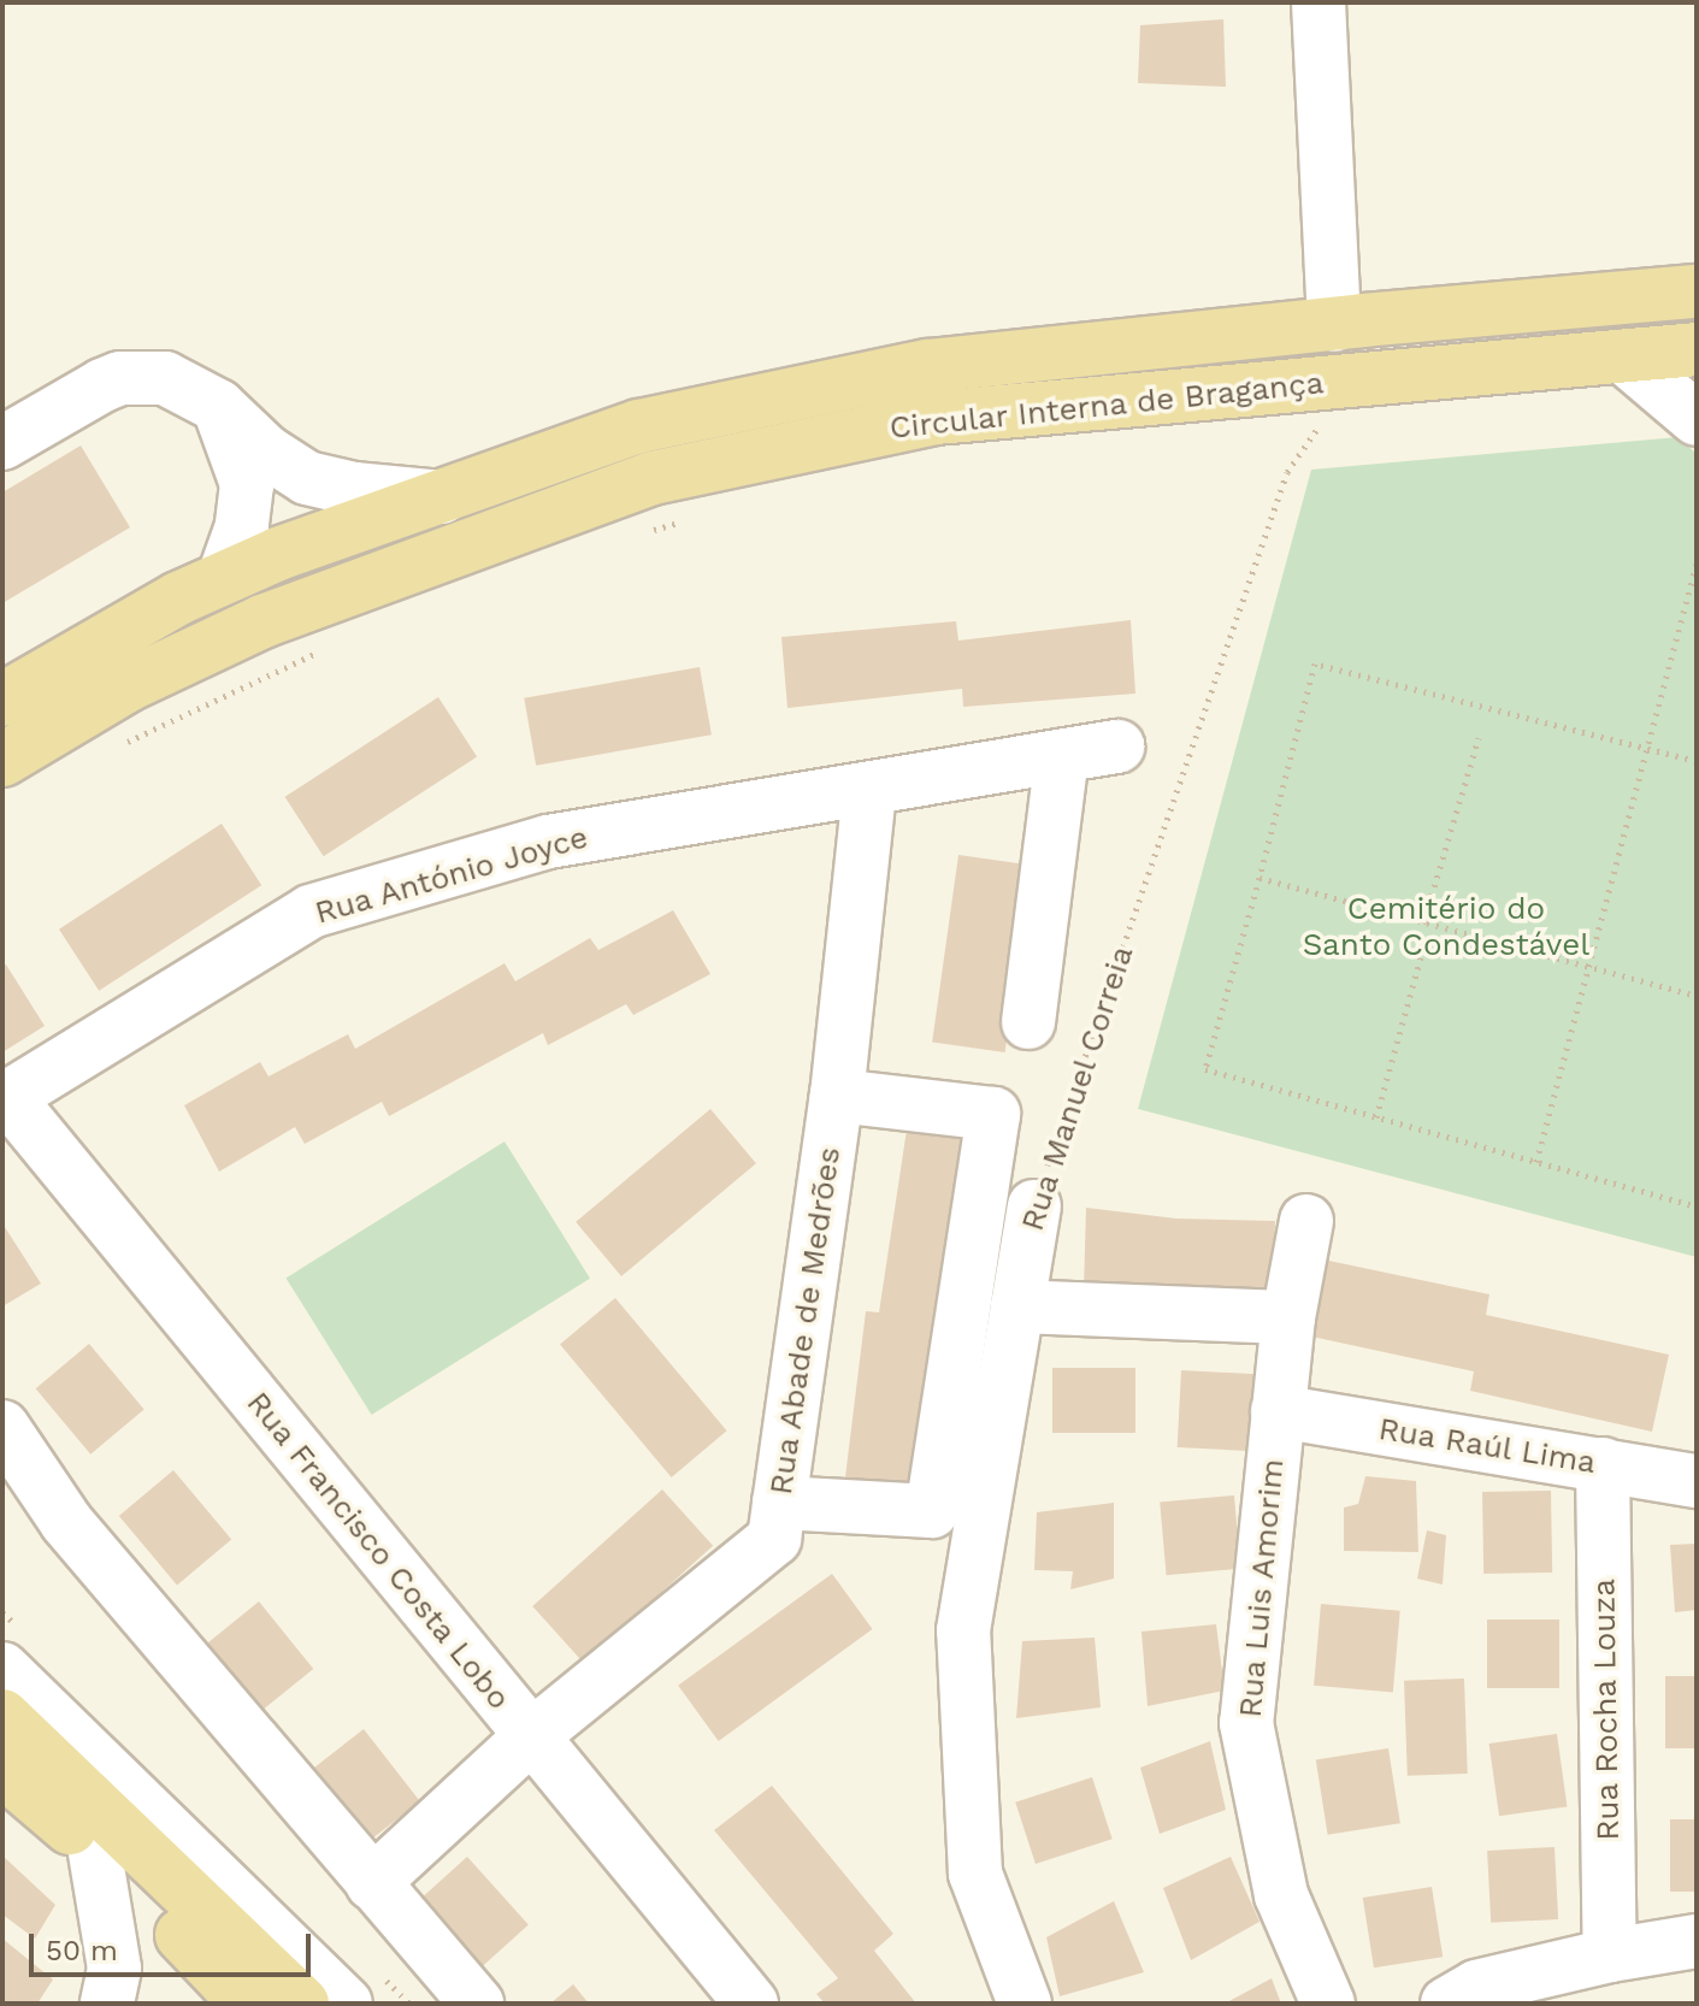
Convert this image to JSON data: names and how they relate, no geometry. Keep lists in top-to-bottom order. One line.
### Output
{"streets":{"main road":["Circular Interna de Bragança"],"street":["Rua António Joyce","Rua Manuel Correia","Rua Abade de Medrões","Rua Raúl Lima","Rua Francisco Costa Lobo","Rua Luis Amorim","Rua Rocha Louza"]},"crossings":[["Rua António Joyce","Rua Abade de Medrões"],["Rua António Joyce","Rua Francisco Costa Lobo"],["Rua Abade de Medrões","Rua Francisco Costa Lobo"],["Rua Raúl Lima","Rua Luis Amorim"],["Rua Raúl Lima","Rua Rocha Louza"]],"parks":["Cemitério do Santo Condestável"],"scale_bar":"50 m"}
